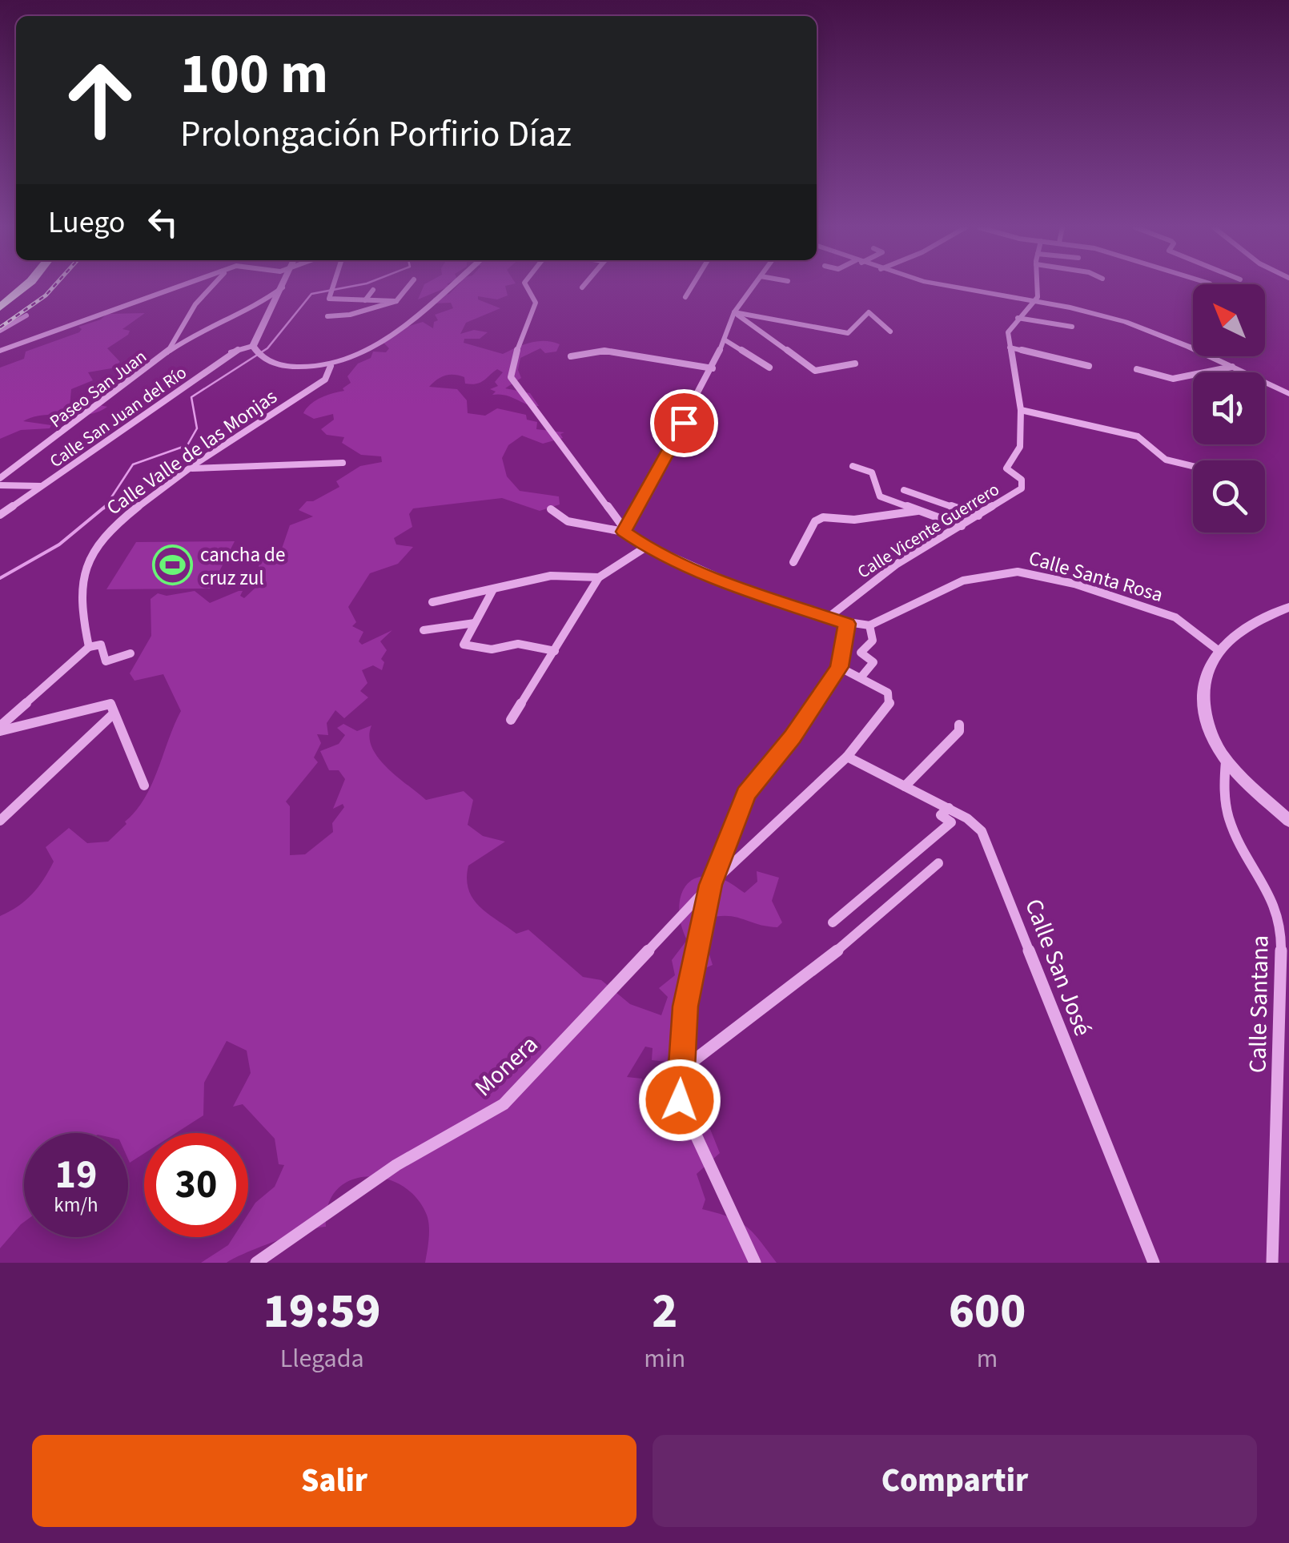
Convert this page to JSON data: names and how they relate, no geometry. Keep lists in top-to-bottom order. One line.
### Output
{"streets":{"street":["Paseo San Juan","Calle San Juan del Río","Calle Valle de las Monjas","Calle Vicente Guerrero","Calle Santa Rosa","Calle San José","Calle Santana","Monera"]},"crossings":[["Calle Vicente Guerrero","Calle Santa Rosa"],["Calle San José","Monera"]],"places":{"sports":["cancha de cruz zul"]},"north":"top left","page":{"turn":["100 m","Prolongación Porfirio Díaz"],"then":"Luego","speed":"19 km/h","limit":"30","eta":["19:59","Llegada","2","min","600","m"],"buttons":["Salir","Compartir"]}}
